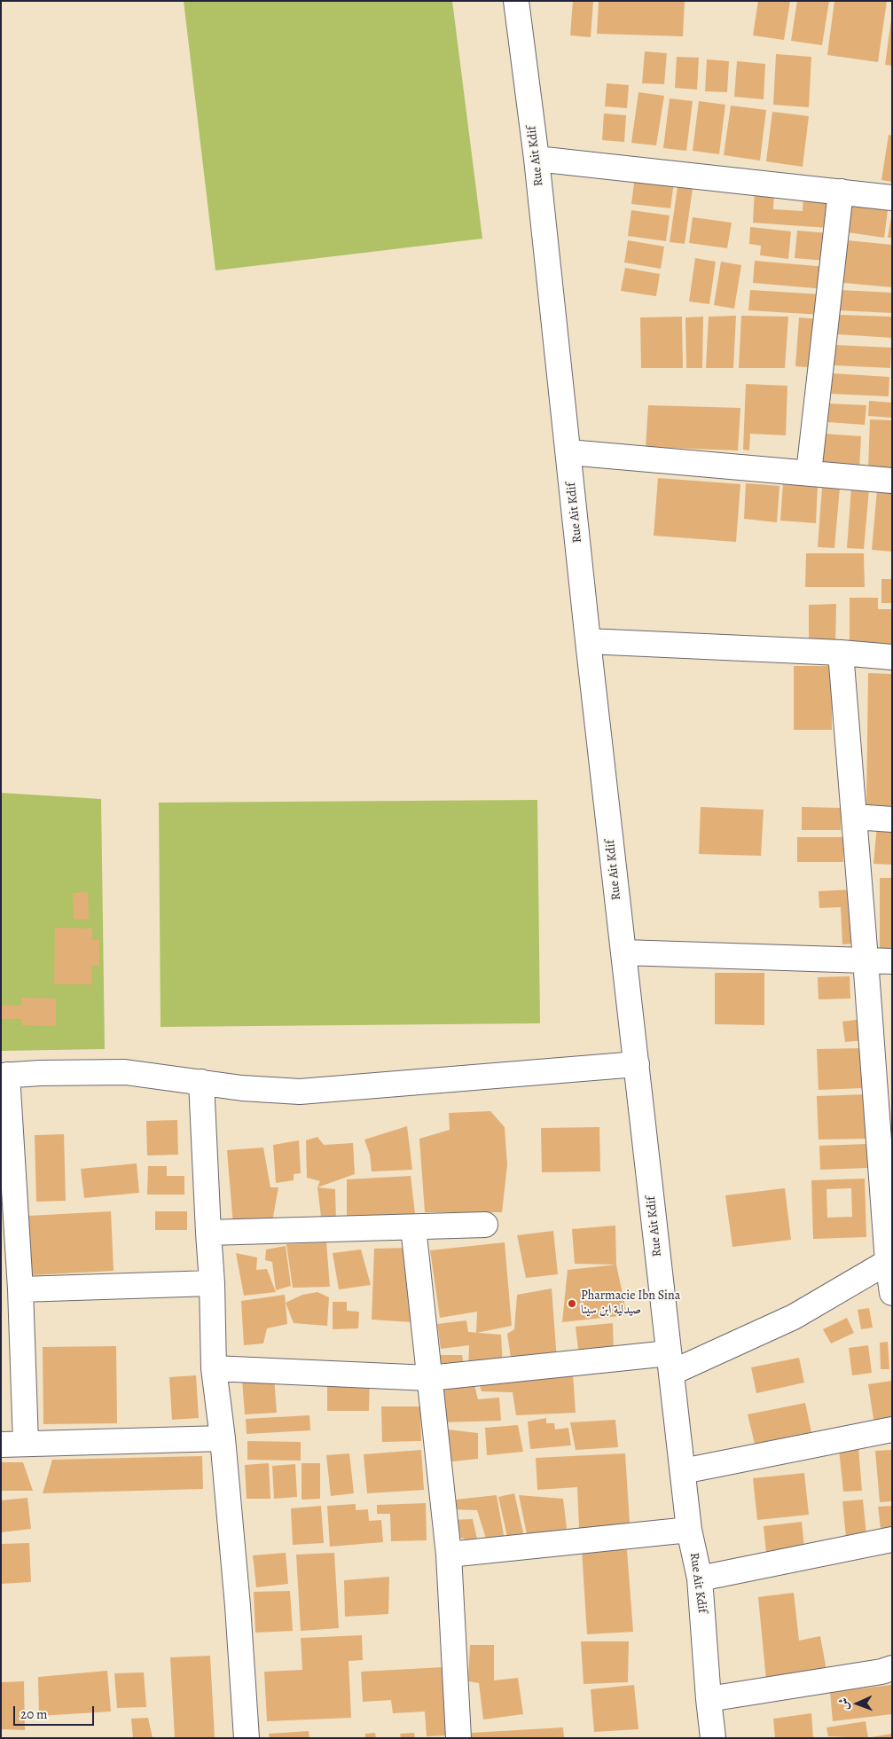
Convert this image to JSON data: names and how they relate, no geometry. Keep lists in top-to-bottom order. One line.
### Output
{"streets":{"street":["Rue Ait Kdif"]},"places":["Pharmacie Ibn Sina صيدلية ابن سينا"],"scale_bar":"20 m","north":"left"}
